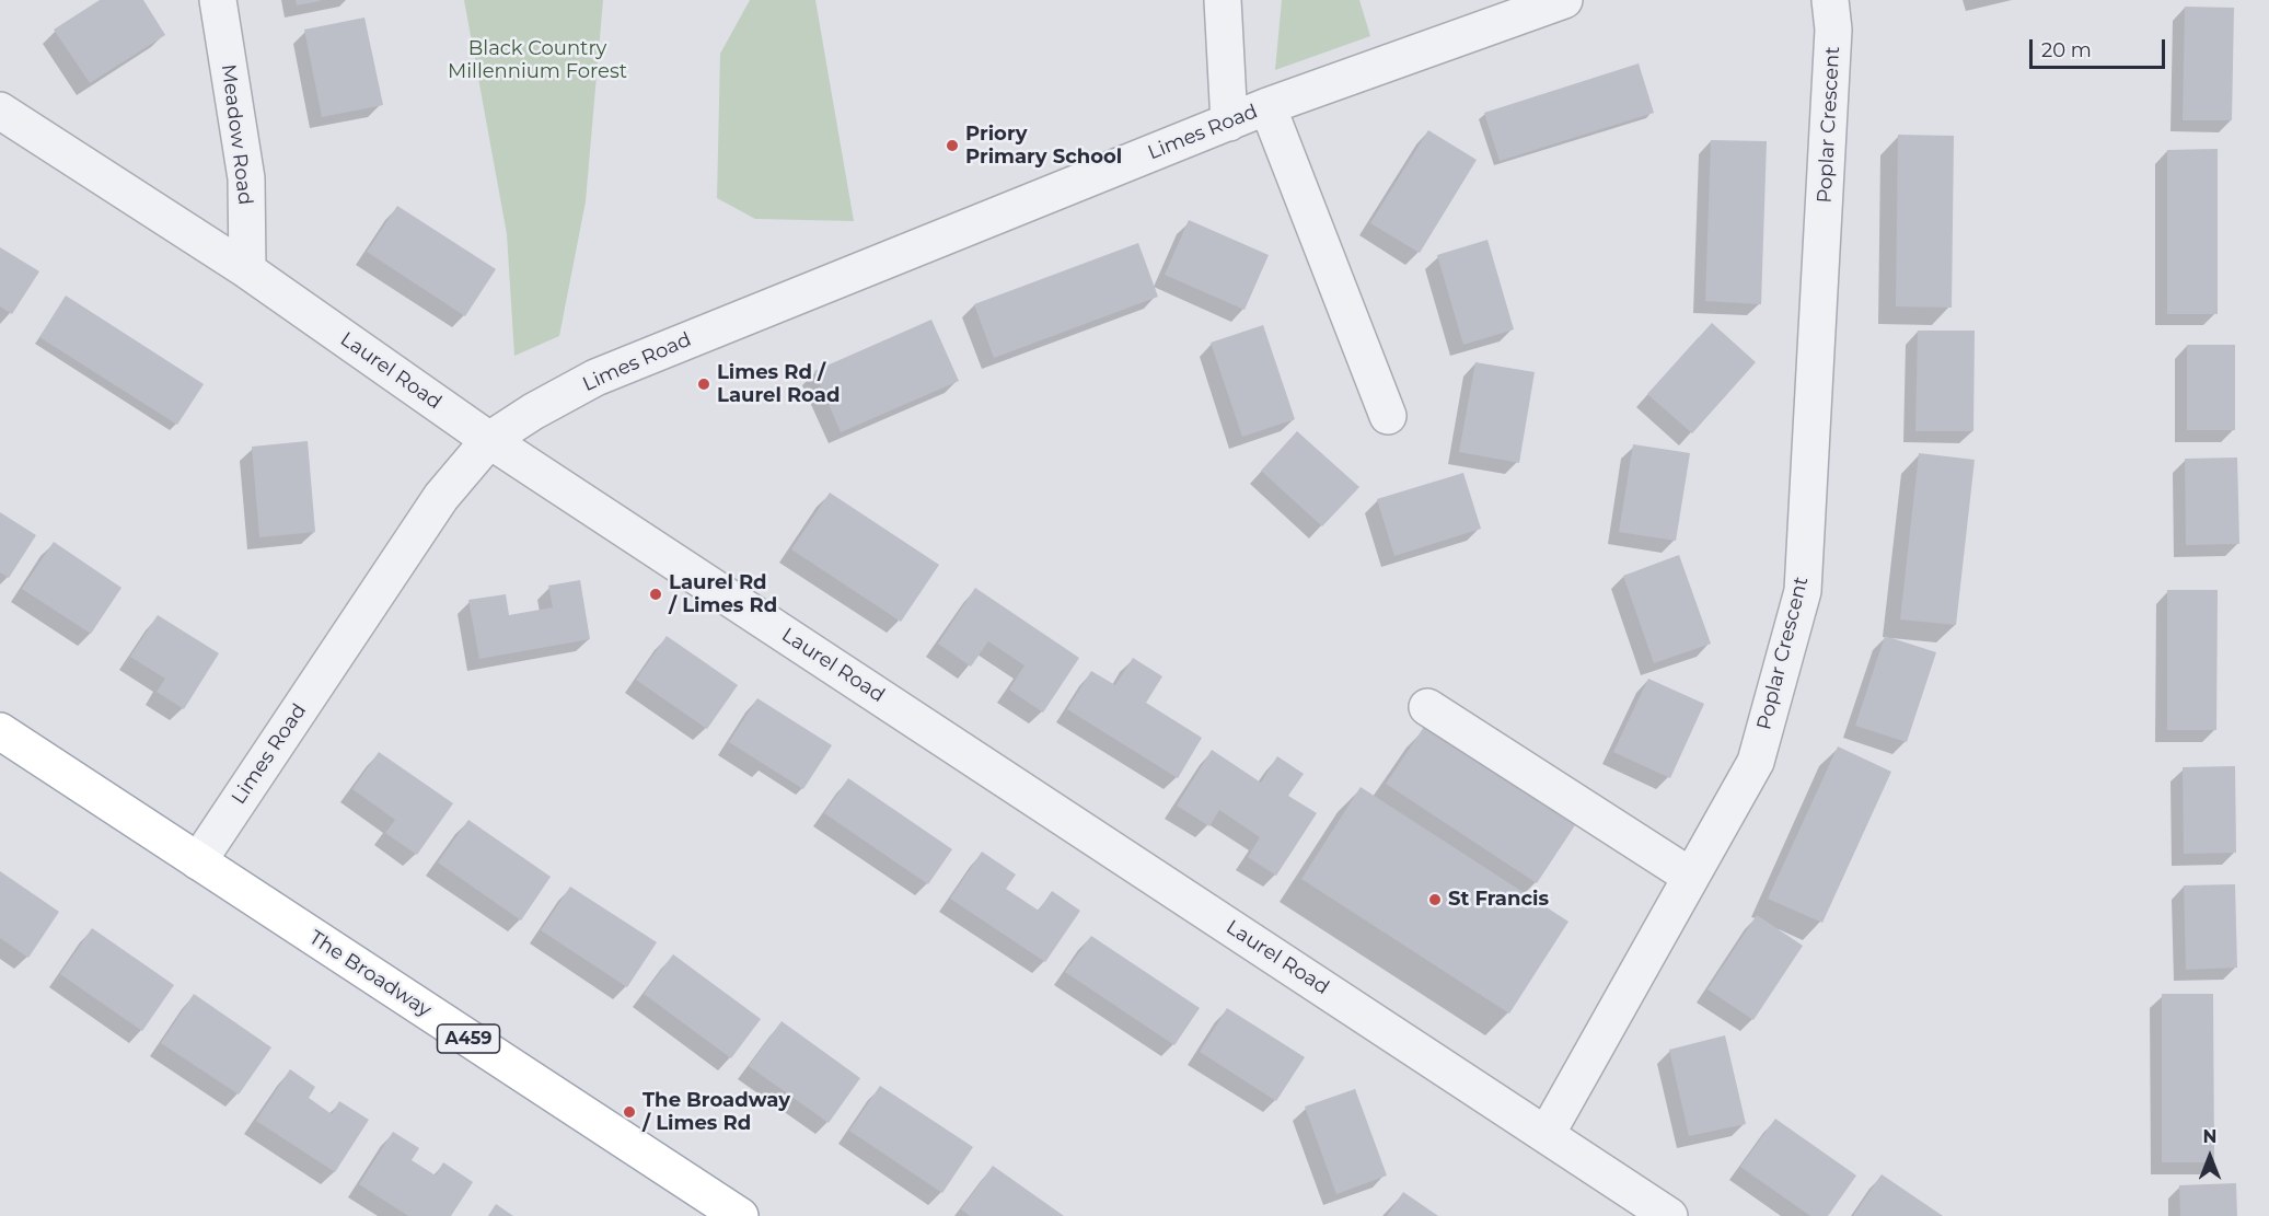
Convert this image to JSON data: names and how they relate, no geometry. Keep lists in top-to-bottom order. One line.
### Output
{"streets":{"main road":["The Broadway","A459"],"street":["Poplar Crescent","Limes Road","Meadow Road","Laurel Road"]},"crossings":[["Poplar Crescent","Laurel Road"],["Limes Road","Laurel Road"],["Limes Road","The Broadway"],["Meadow Road","Laurel Road"]],"parks":["Black Country Millennium Forest"],"places":["Priory Primary School","Limes Rd / Laurel Road","Laurel Rd / Limes Rd","St Francis","The Broadway / Limes Rd"],"scale_bar":"20 m","north":"top"}
